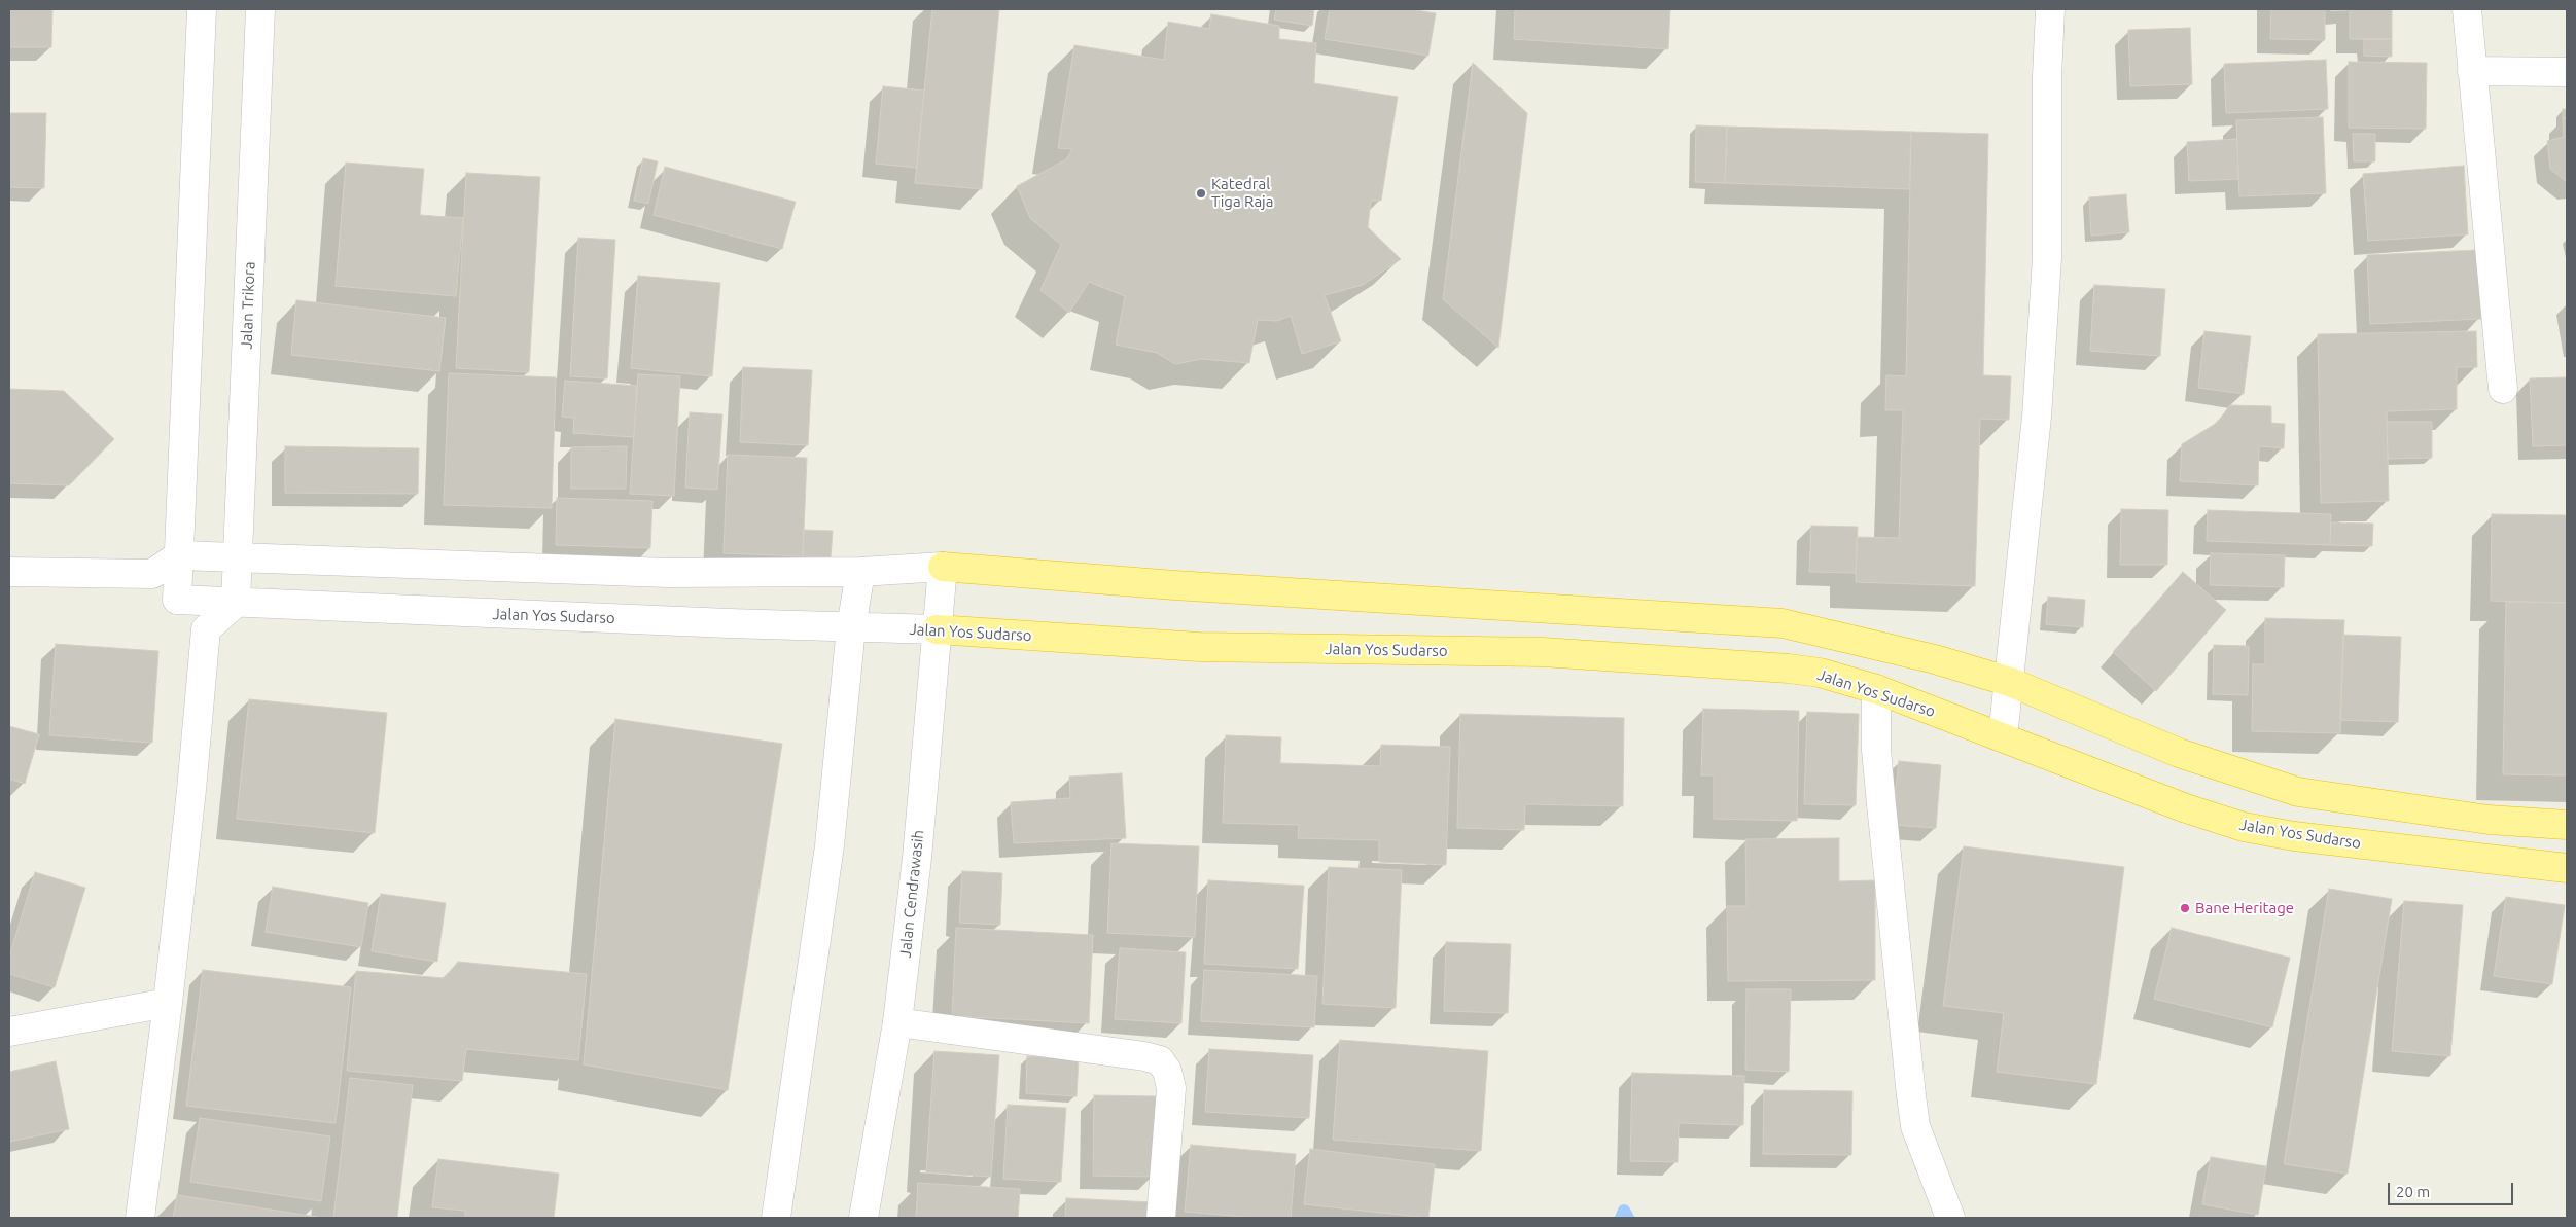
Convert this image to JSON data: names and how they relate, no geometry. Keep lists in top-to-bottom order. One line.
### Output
{"streets":{"highway":["Jalan Yos Sudarso"],"main road":["Jalan Trikora","Jalan Cendrawasih"]},"crossings":[["Jalan Trikora","Jalan Yos Sudarso"],["Jalan Yos Sudarso","Jalan Cendrawasih"]],"places":["Katedral Tiga Raja","Bane Heritage"],"scale_bar":"20 m"}
